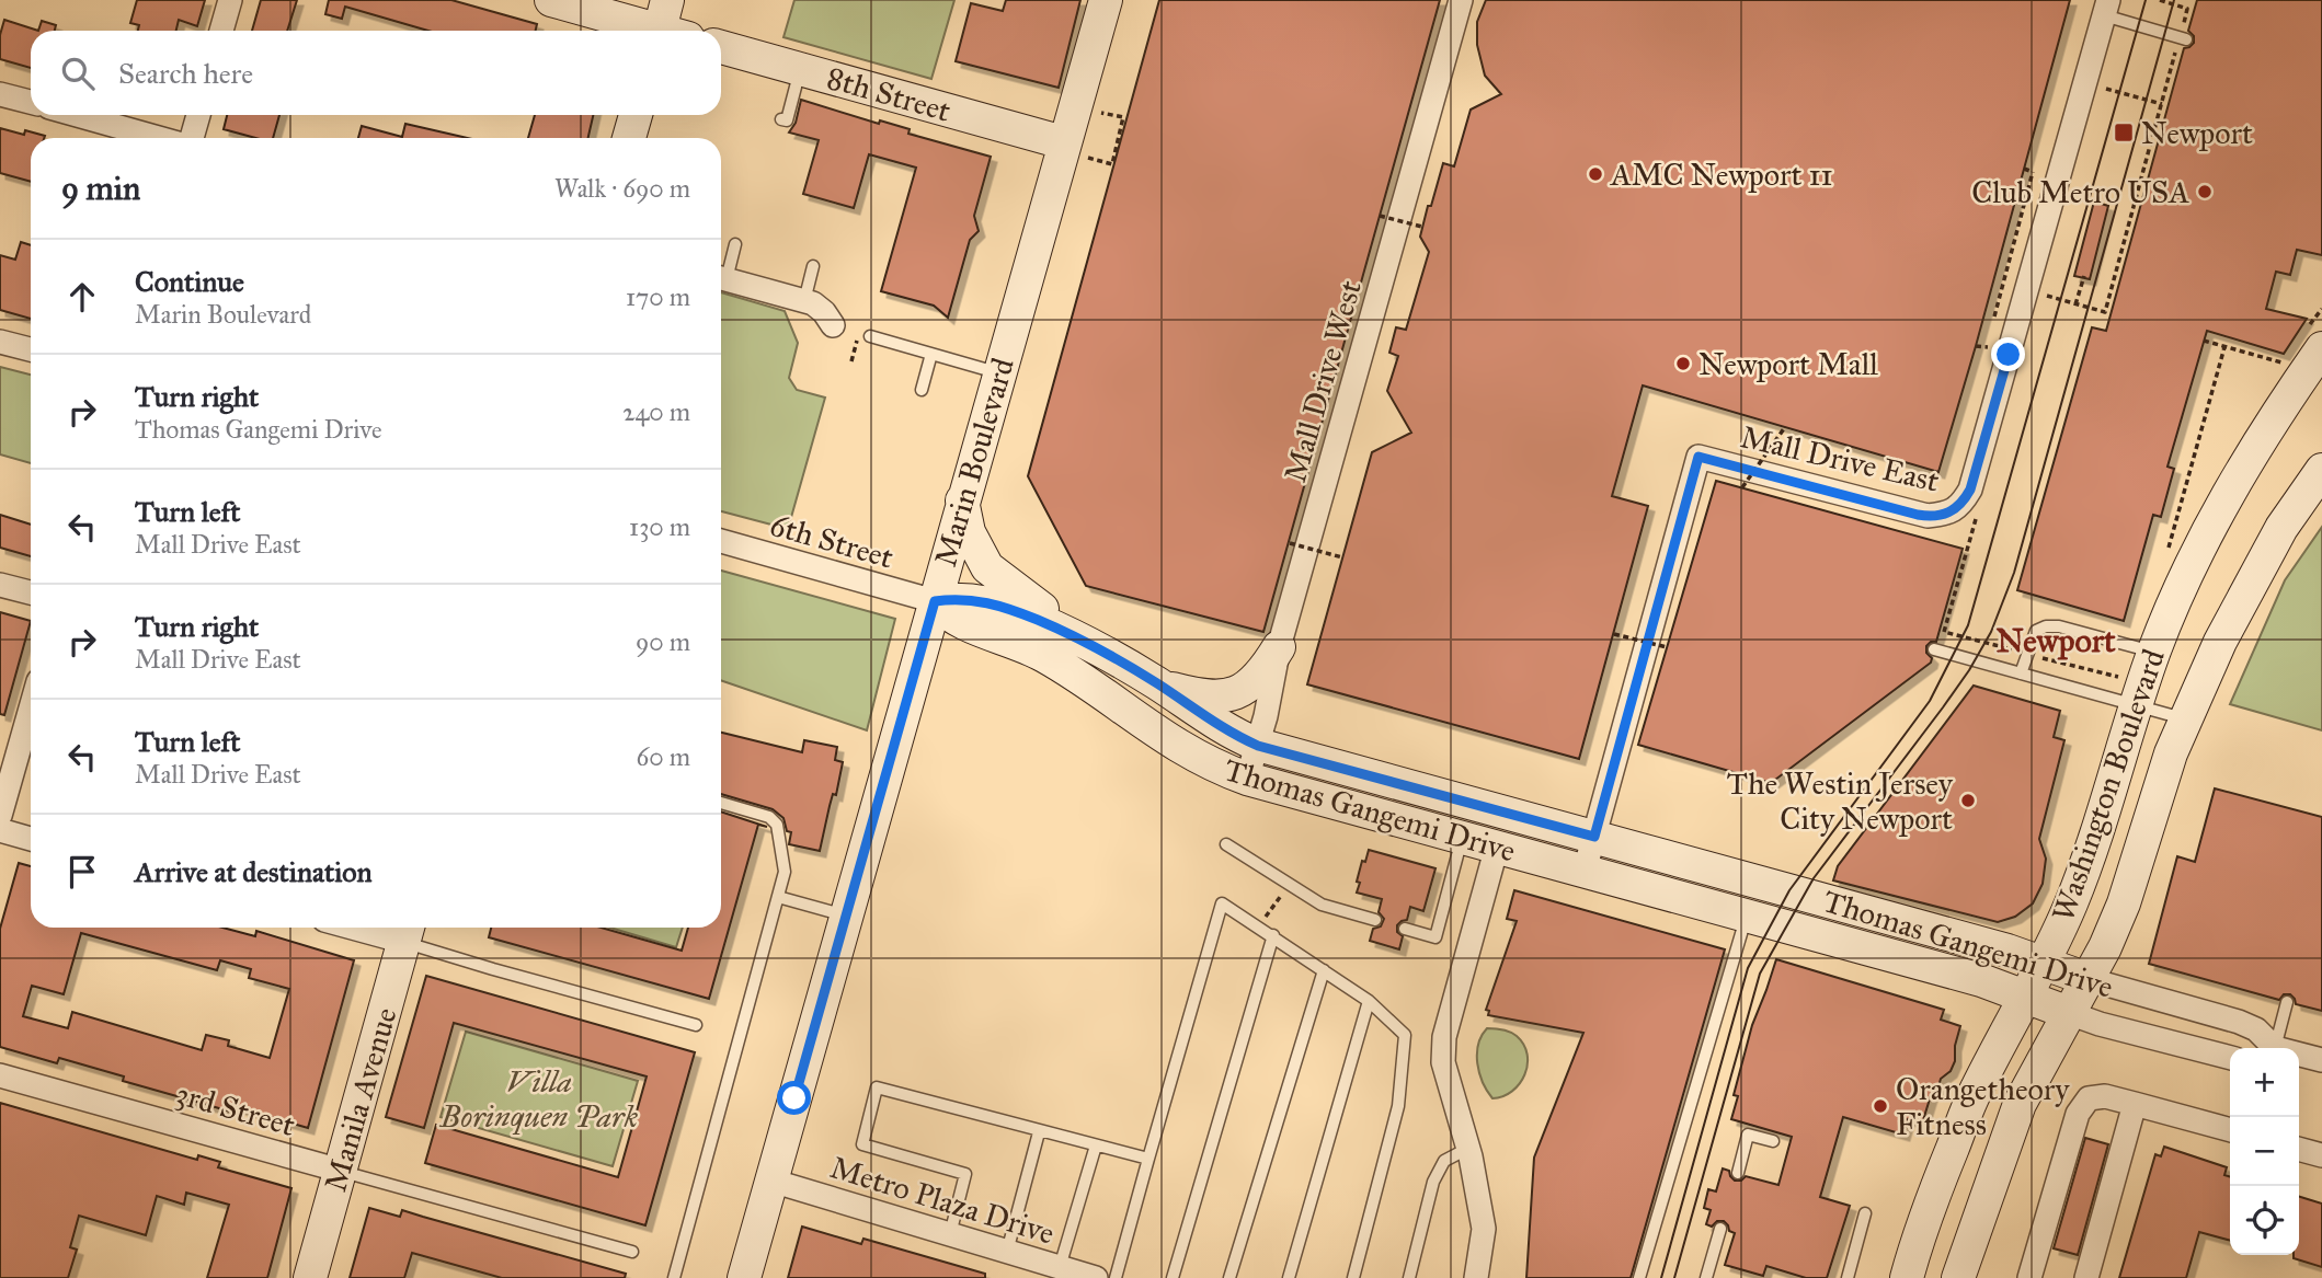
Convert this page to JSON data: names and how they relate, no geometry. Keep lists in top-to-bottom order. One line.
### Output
{"streets":{"street":["8th Street","Mall Drive West","Mall Drive East","Marin Boulevard","6th Street","Washington Boulevard","Thomas Gangemi Drive","Manila Avenue","3rd Street","Metro Plaza Drive"]},"crossings":[["8th Street","Marin Boulevard"],["Mall Drive West","Thomas Gangemi Drive"],["Mall Drive East","Thomas Gangemi Drive"],["Marin Boulevard","6th Street"],["Marin Boulevard","Thomas Gangemi Drive"],["Marin Boulevard","Metro Plaza Drive"],["6th Street","Thomas Gangemi Drive"],["Washington Boulevard","Thomas Gangemi Drive"],["Manila Avenue","3rd Street"]],"districts":["Newport"],"parks":["Villa Borinquen Park"],"places":{"transit":["Newport"],"other":["AMC Newport 11","Club Metro USA","Newport Mall","The Westin Jersey City Newport","Orangetheory Fitness"]},"page":{"search":"Search here","heading":["9 min","Walk · 690 m"],"list":[["Continue","Marin Boulevard","170 m"],["Turn right","Thomas Gangemi Drive","240 m"],["Turn left","Mall Drive East","130 m"],["Turn right","Mall Drive East","90 m"],["Turn left","Mall Drive East","60 m"],"Arrive at destination"],"map_buttons":["+","−"]}}
